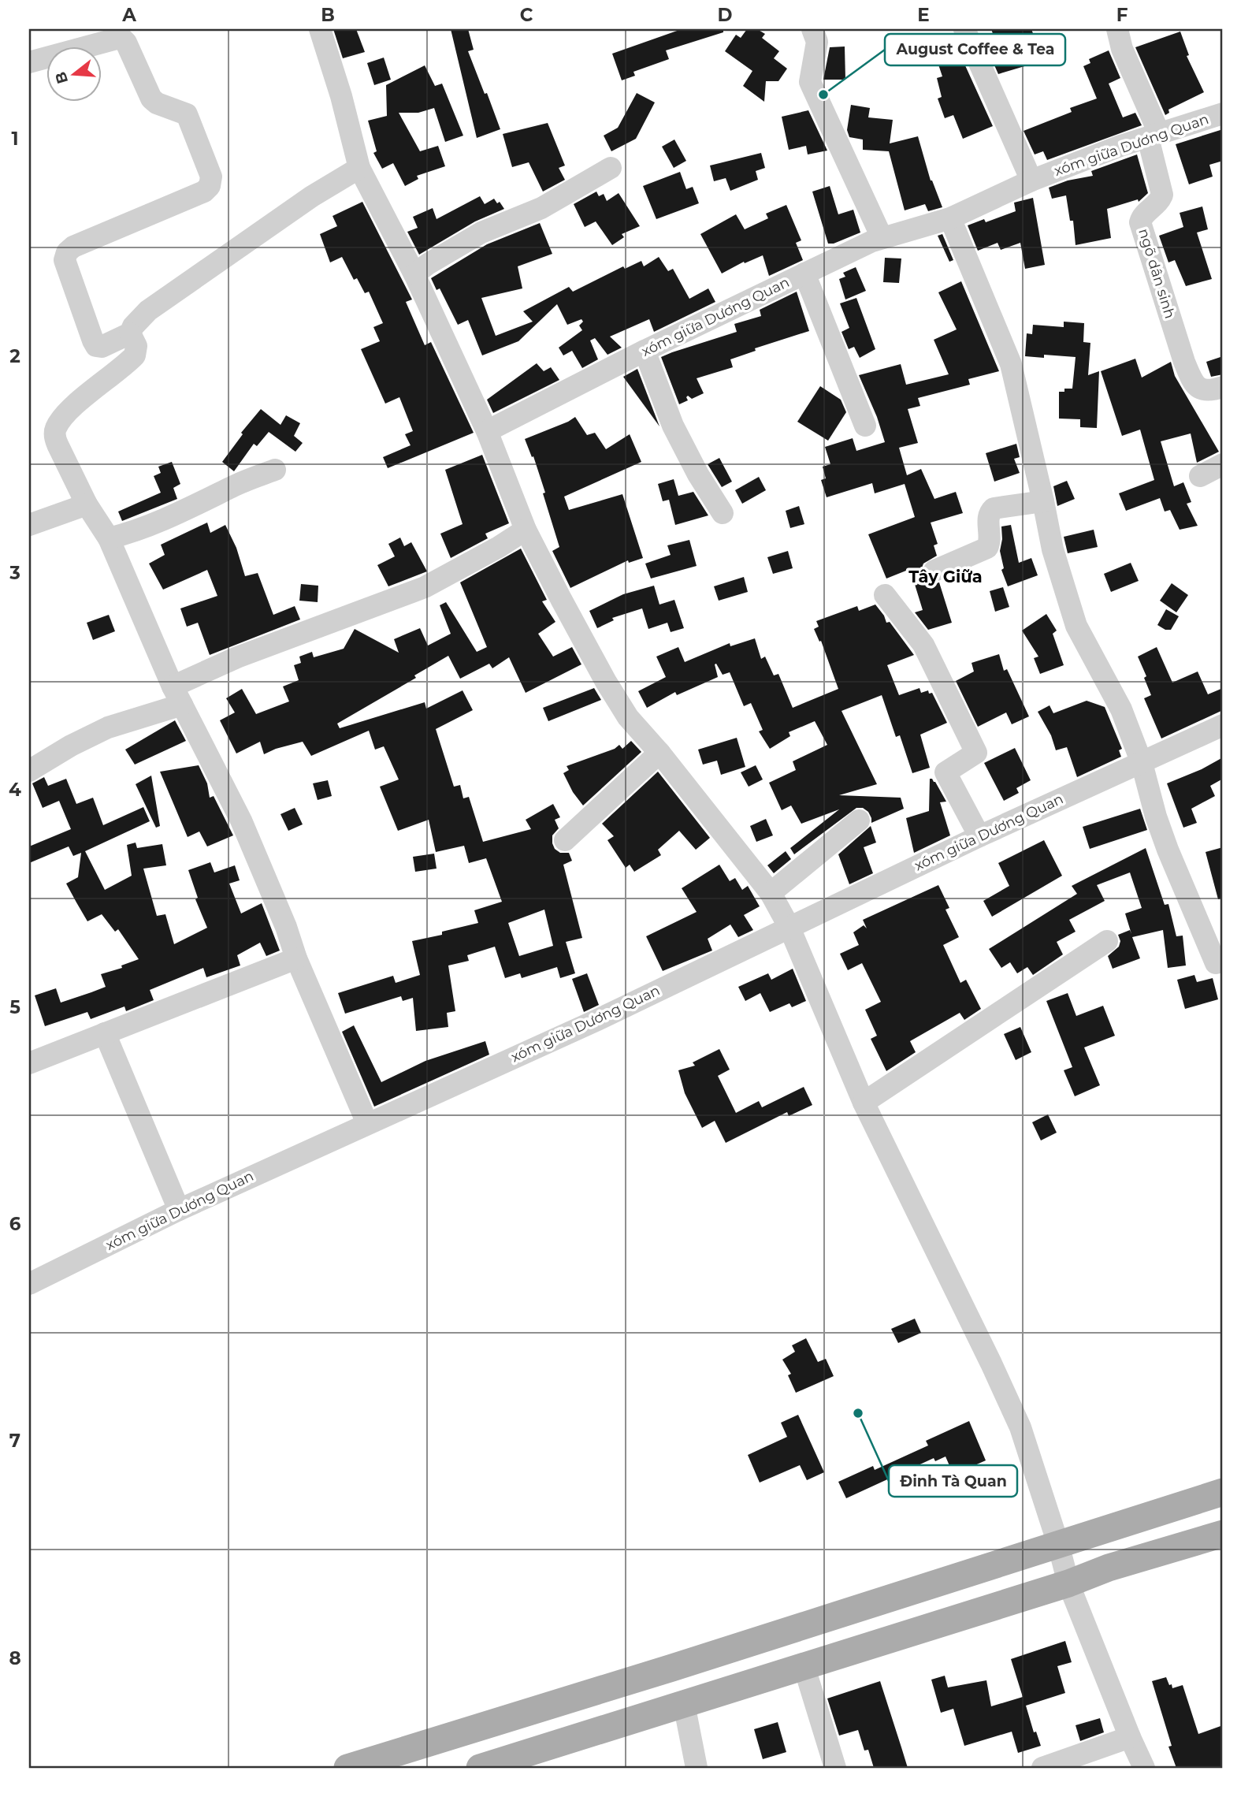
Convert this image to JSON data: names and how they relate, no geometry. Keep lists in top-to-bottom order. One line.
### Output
{"streets":{"street":["xóm giữa Dương Quan","ngõ dân sinh"]},"crossings":[["xóm giữa Dương Quan","ngõ dân sinh"]],"districts":["Tây Giữa"],"places":["August Coffee & Tea","Đinh Tà Quan"],"north":"left","grid":{"columns":["A","B","C","D","E","F"],"rows":["1","2","3","4","5","6","7","8"]}}
